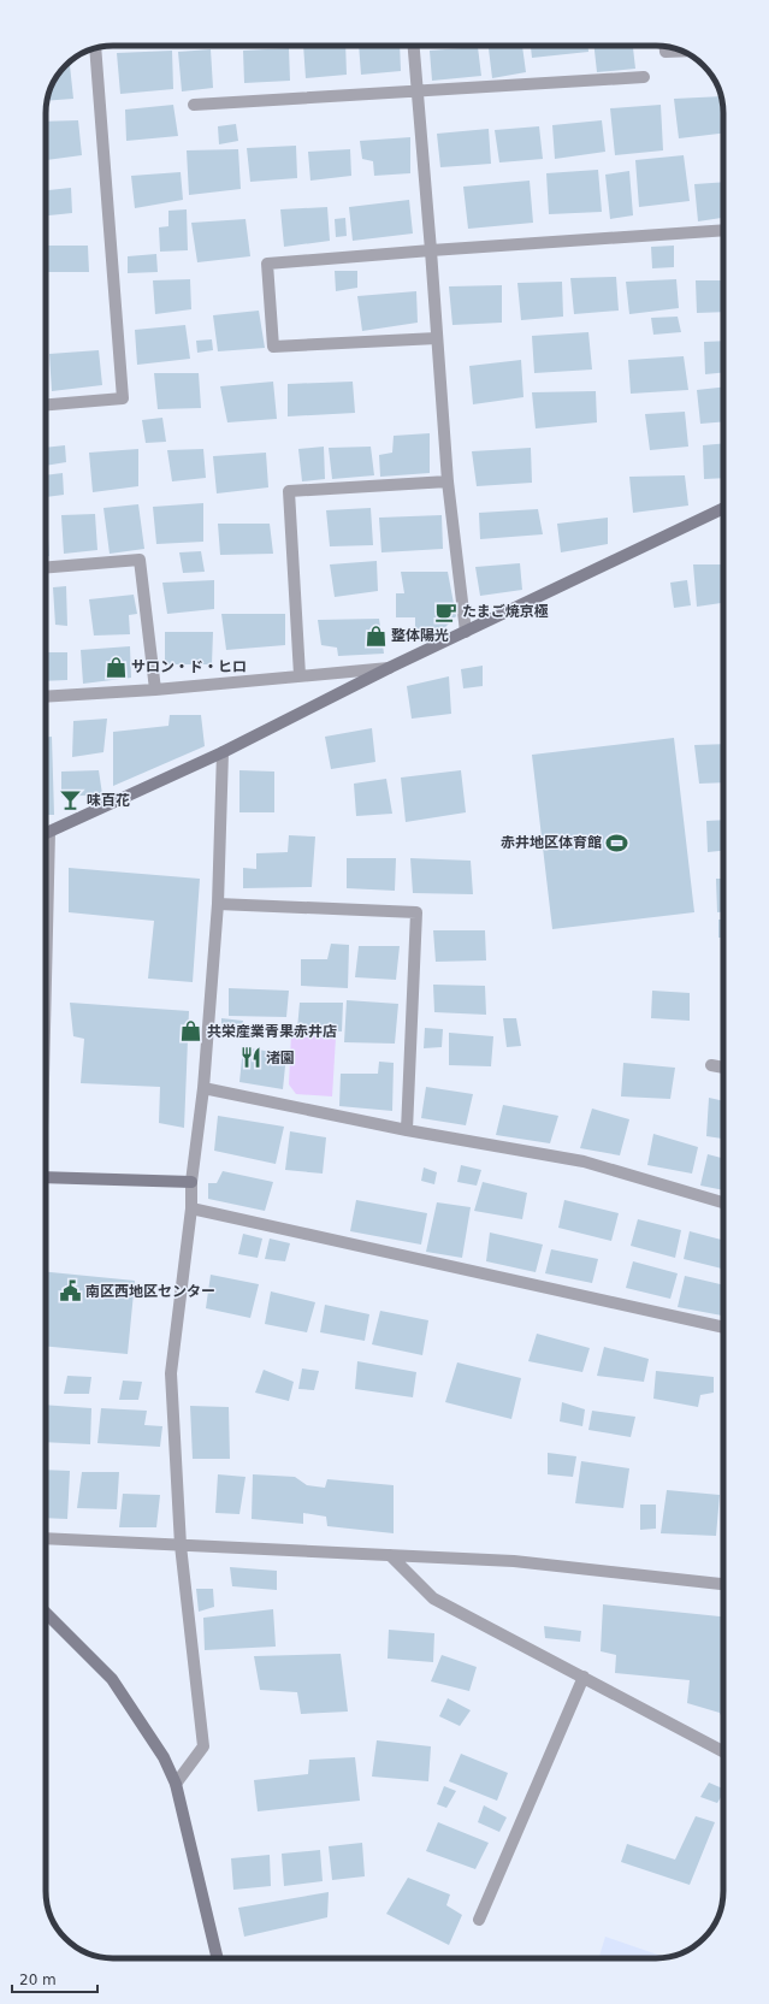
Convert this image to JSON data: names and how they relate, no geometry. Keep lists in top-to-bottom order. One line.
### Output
{"places":{"cafe":["たまご焼京極"],"shop":["整体陽光","サロン・ド・ヒロ","共栄産業青果赤井店"],"bar":["味百花"],"sports":["赤井地区体育館"],"restaurant":["渚園"],"public building":["南区西地区センター"]},"scale_bar":"20 m"}
